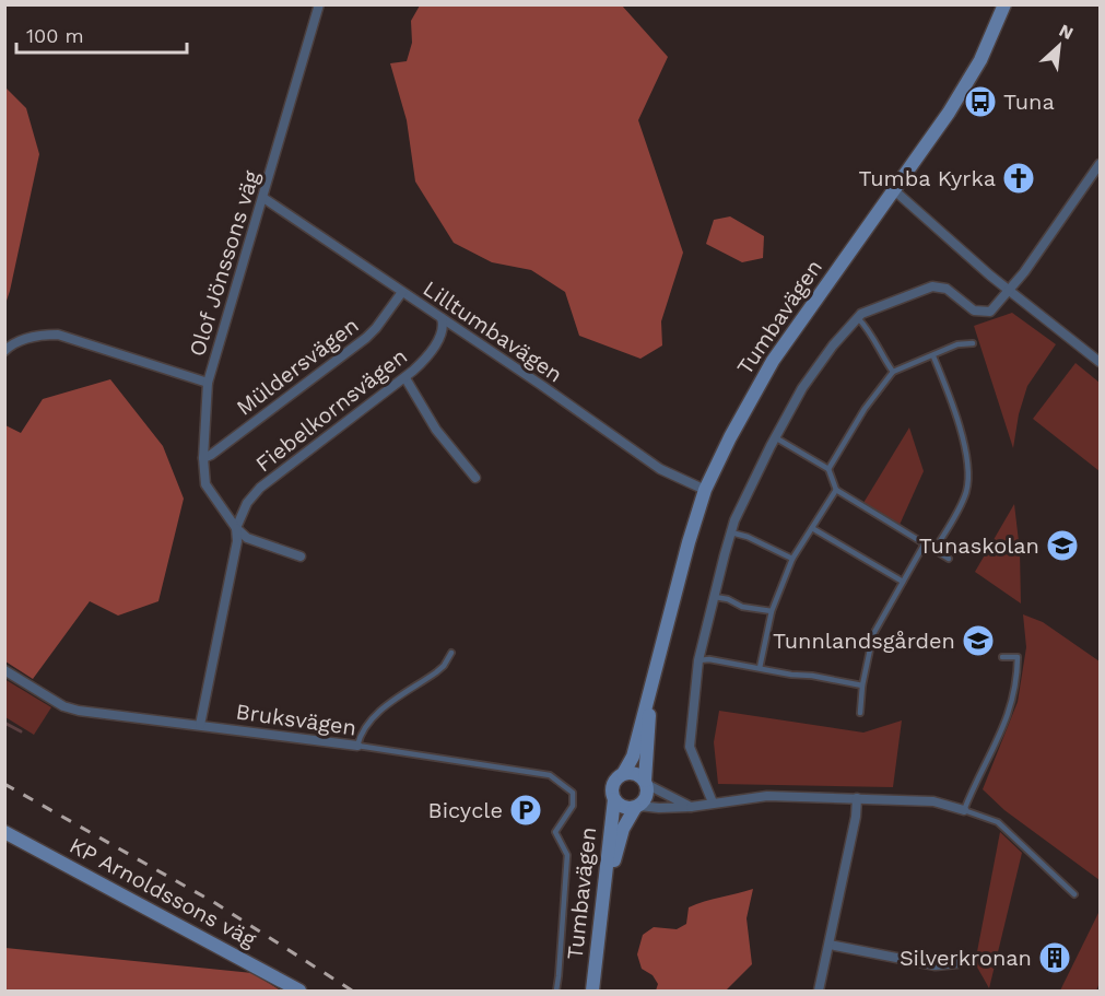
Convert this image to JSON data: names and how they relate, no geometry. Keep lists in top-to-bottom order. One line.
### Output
{"streets":{"main road":["Tumbavägen","KP Arnoldssons väg"],"street":["Olof Jönssons väg","Lilltumbavägen","Müldersvägen","Fiebelkornsvägen","Bruksvägen"]},"crossings":[["Olof Jönssons väg","Lilltumbavägen"],["Olof Jönssons väg","Müldersvägen"],["Olof Jönssons väg","Fiebelkornsvägen"],["Tumbavägen","Lilltumbavägen"],["Lilltumbavägen","Müldersvägen"],["Lilltumbavägen","Fiebelkornsvägen"]],"places":{"bus stop":["Tuna"],"church":["Tumba Kyrka"],"school or university":["Tunaskolan","Tunnlandsgården"],"parking":["Bicycle"],"building":["Silverkronan"]},"scale_bar":"100 m","north":"top right"}
